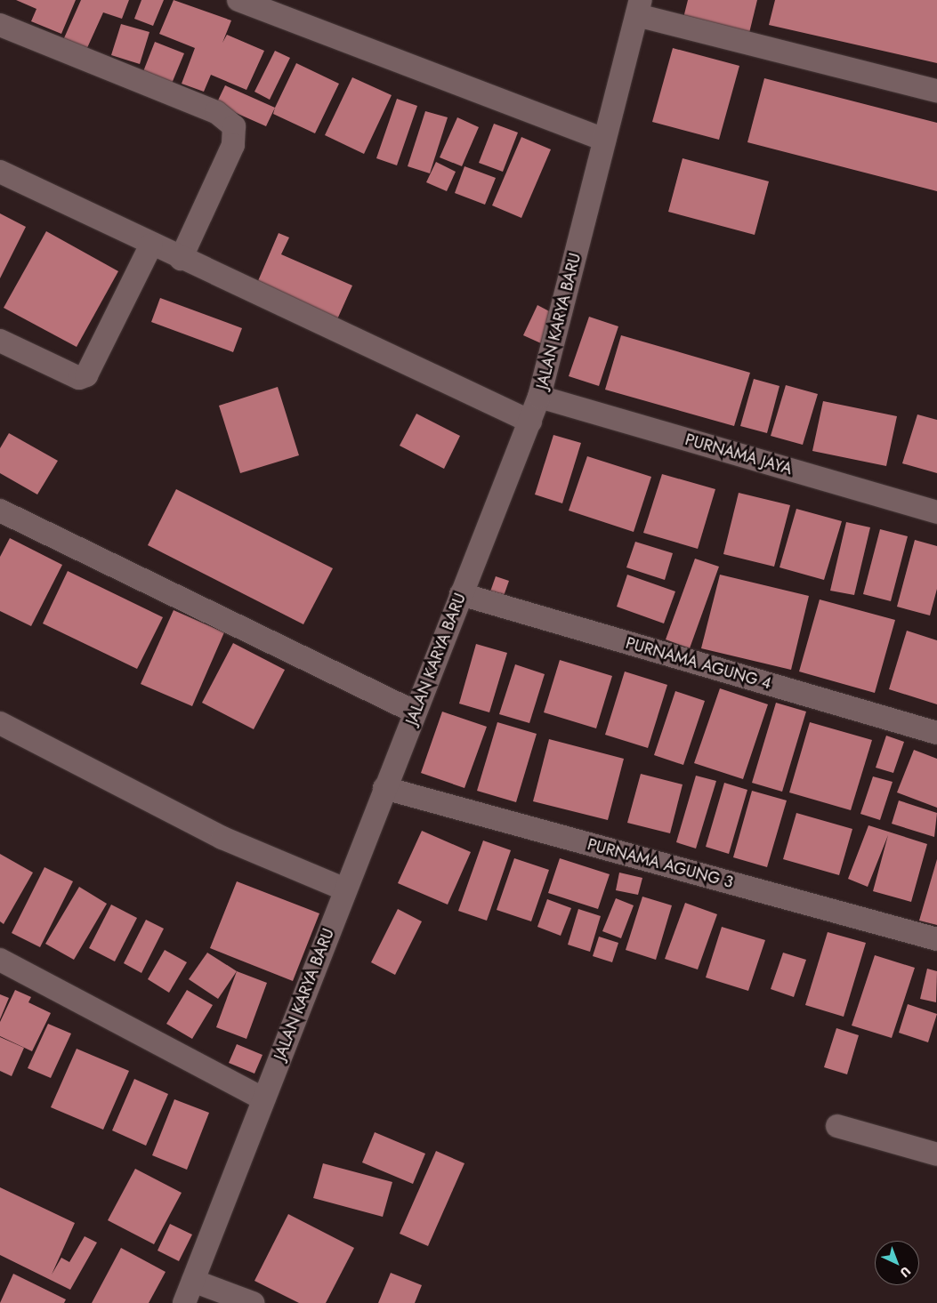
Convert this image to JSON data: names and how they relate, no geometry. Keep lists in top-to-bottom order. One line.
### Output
{"streets":{"street":["JALAN KARYA BARU","PURNAMA JAYA","PURNAMA AGUNG 4","PURNAMA AGUNG 3"]},"crossings":[["JALAN KARYA BARU","PURNAMA JAYA"],["JALAN KARYA BARU","PURNAMA AGUNG 4"],["JALAN KARYA BARU","PURNAMA AGUNG 3"]],"north":"bottom right"}
